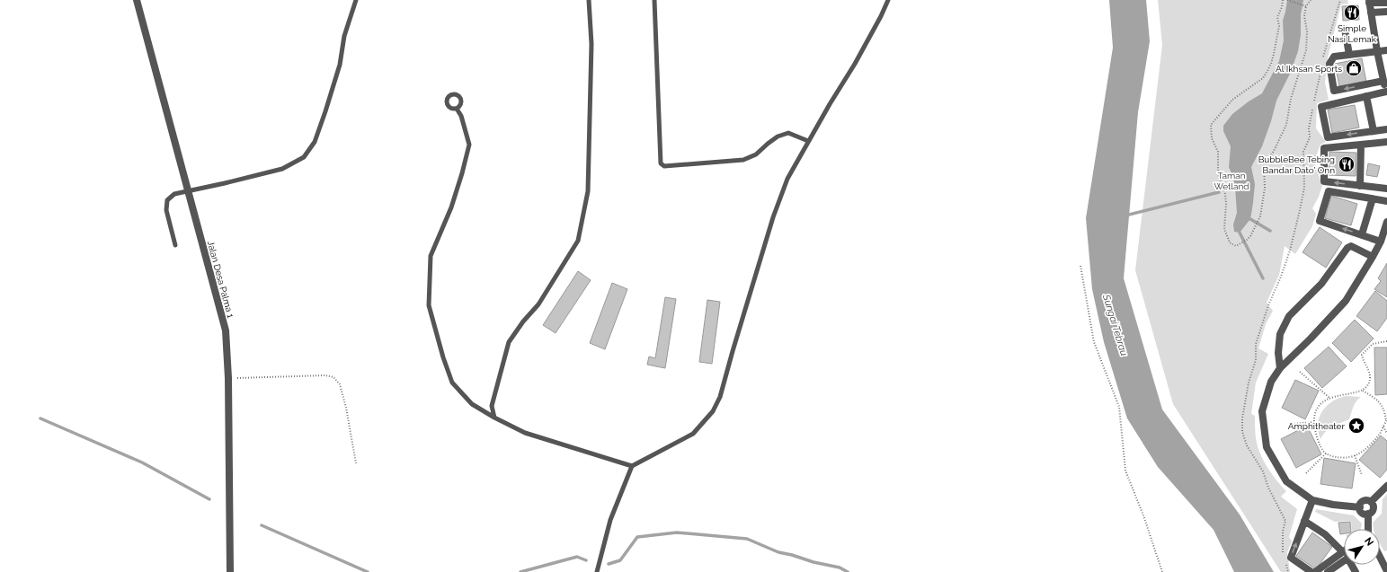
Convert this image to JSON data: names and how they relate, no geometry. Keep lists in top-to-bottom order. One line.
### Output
{"streets":{"street":["Jalan Desa Palma 1"]},"water":["Sungai Tebrau"],"parks":["Taman Wetland"],"places":{"restaurant":["Simple Nasi Lemak","BubbleBee Tebing Bandar Dato' Onn"],"shop":["Al Ikhsan Sports"],"place":["Amphitheater"]},"north":"top right"}
